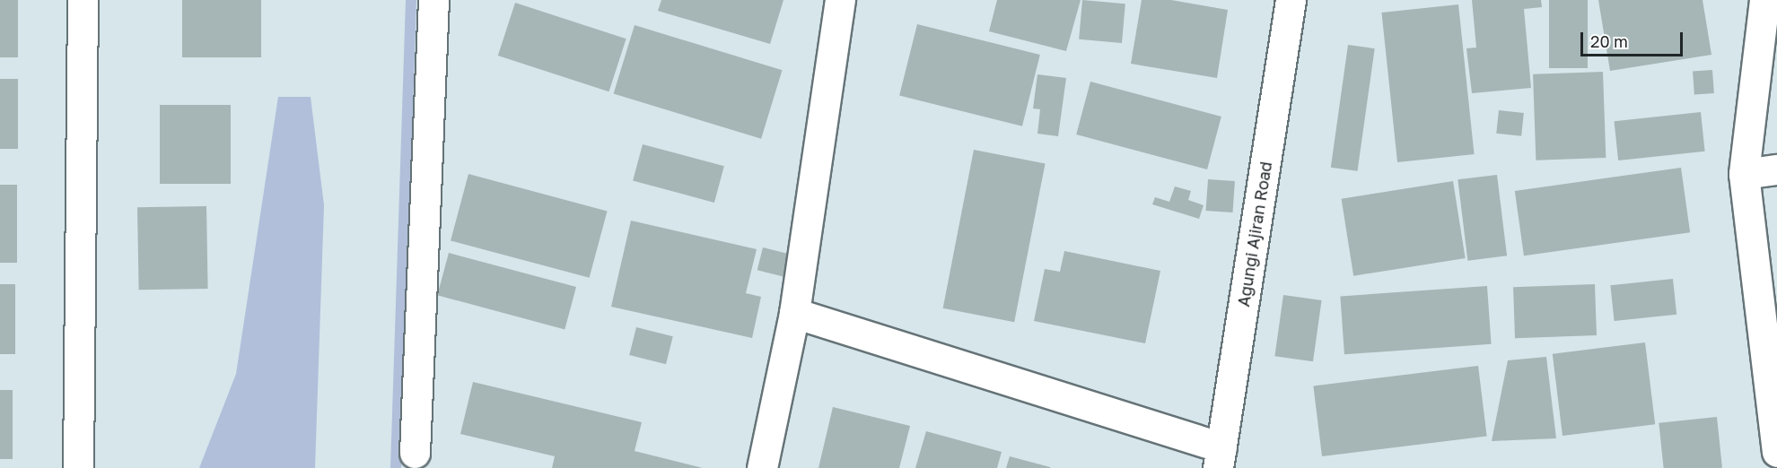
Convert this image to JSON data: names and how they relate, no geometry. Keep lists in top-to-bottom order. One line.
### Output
{"streets":{"street":["Agungi Ajiran Road"]},"scale_bar":"20 m"}
